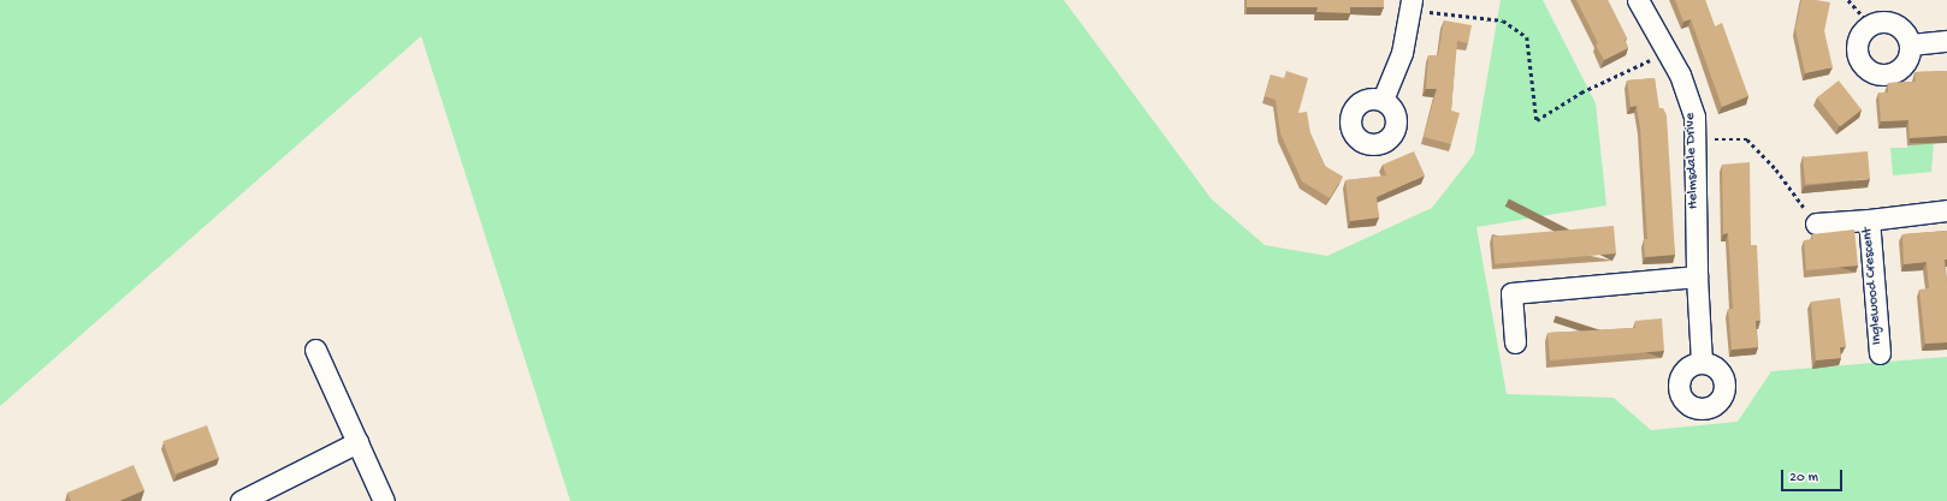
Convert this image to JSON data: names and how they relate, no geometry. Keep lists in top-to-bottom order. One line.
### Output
{"streets":{"street":["Helmsdale Drive","Inglewood Crescent"]},"scale_bar":"20 m"}
